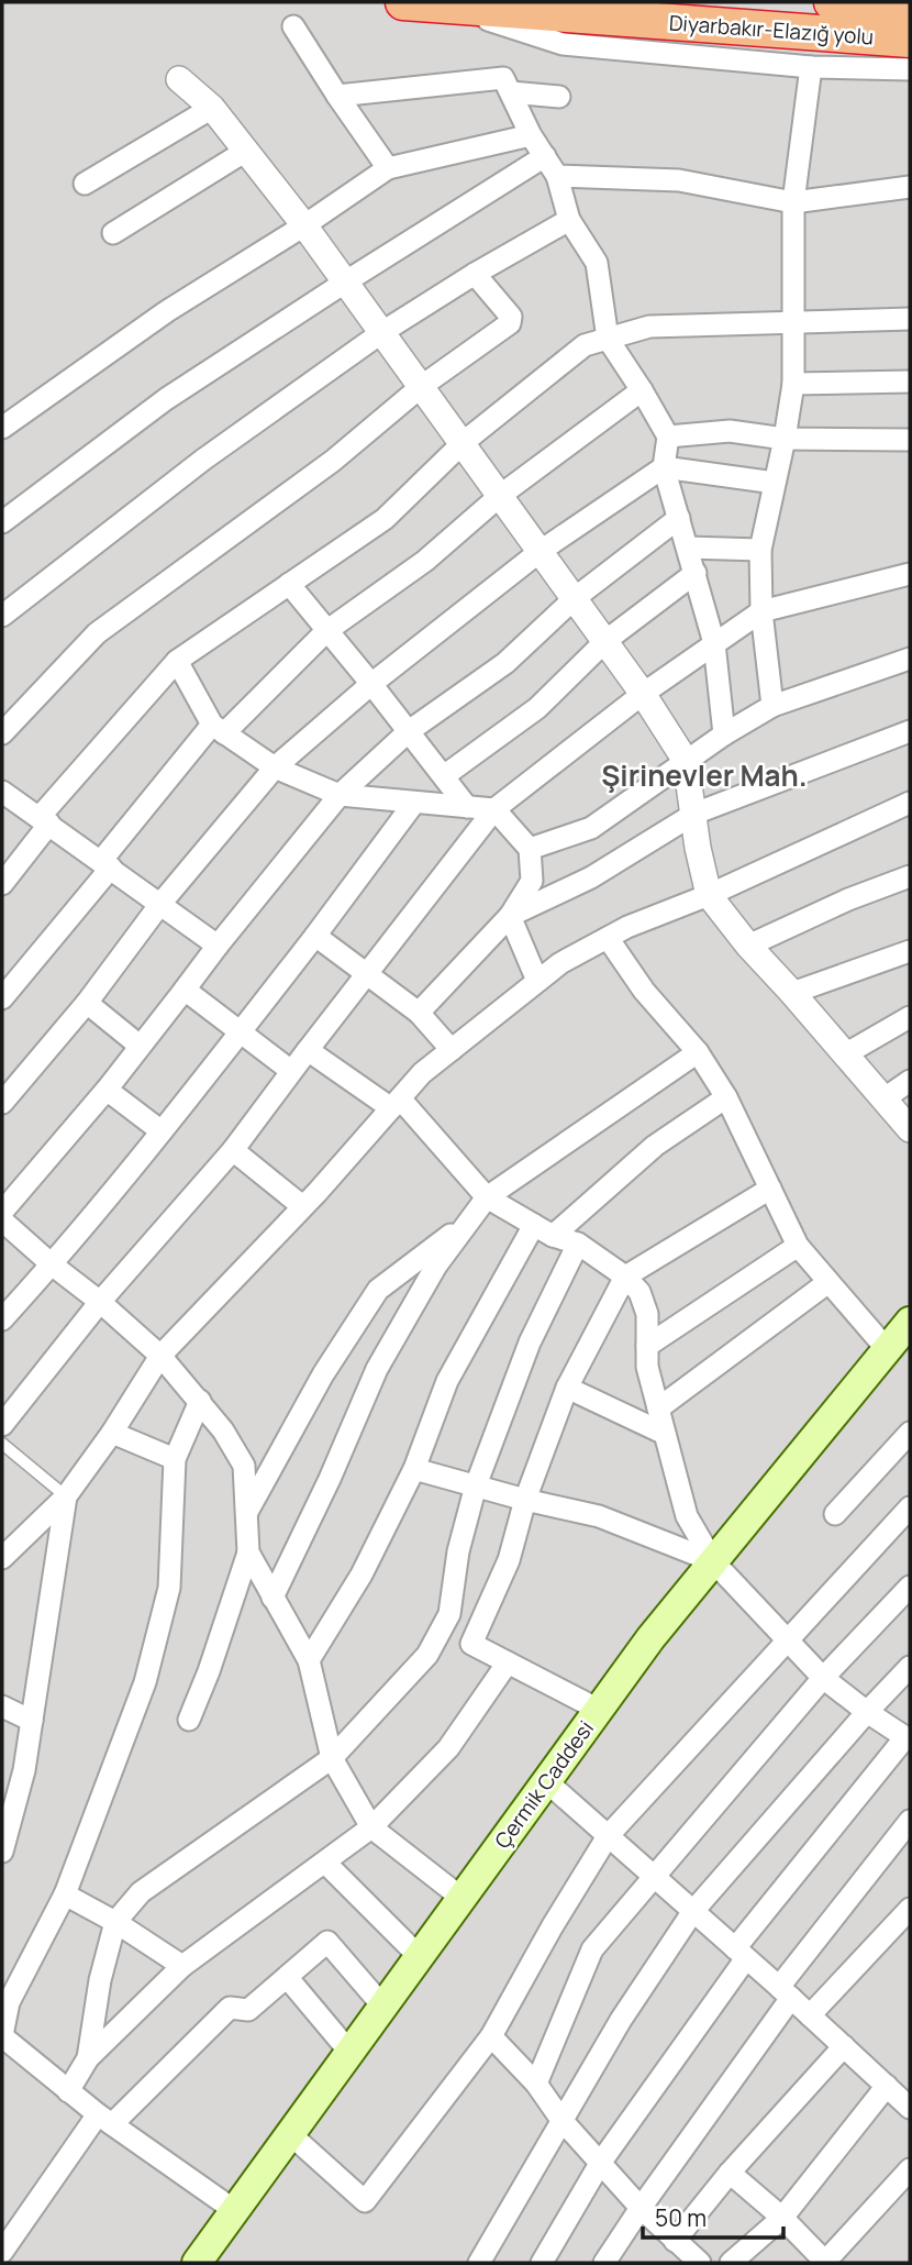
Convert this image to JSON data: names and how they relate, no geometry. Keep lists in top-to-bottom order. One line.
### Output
{"streets":{"highway":["Diyarbakır-Elazığ yolu"],"main road":["Çermik Caddesi"]},"districts":["Şirinevler Mah."],"scale_bar":"50 m"}
